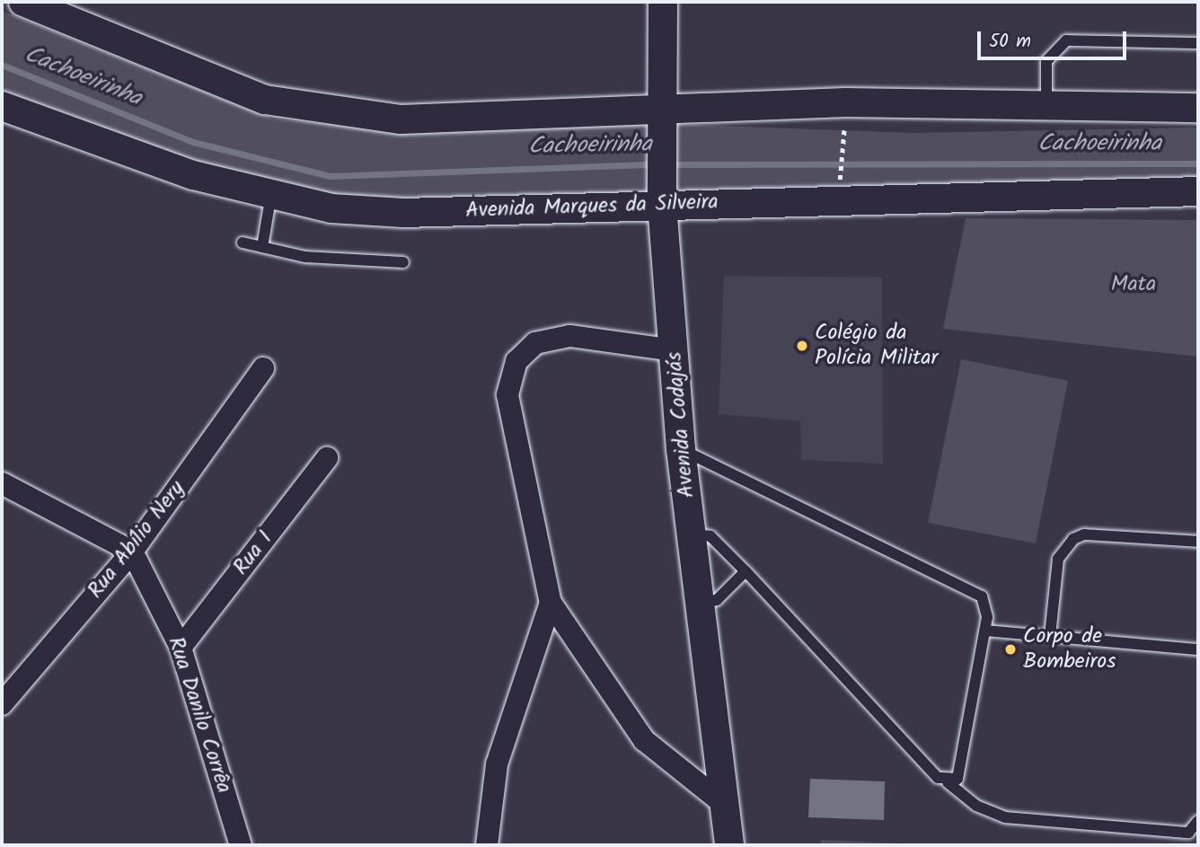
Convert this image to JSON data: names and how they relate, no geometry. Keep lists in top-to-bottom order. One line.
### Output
{"streets":{"street":["Avenida Marques da Silveira","Avenida Codajás","Rua Abílio Nery","Rua I","Rua Danilo Corrêa"]},"crossings":[["Avenida Marques da Silveira","Avenida Codajás"],["Rua Abílio Nery","Rua Danilo Corrêa"],["Rua I","Rua Danilo Corrêa"]],"water":["Cachoeirinha"],"parks":["Mata"],"places":["Colégio da Polícia Militar","Corpo de Bombeiros"],"scale_bar":"50 m"}
